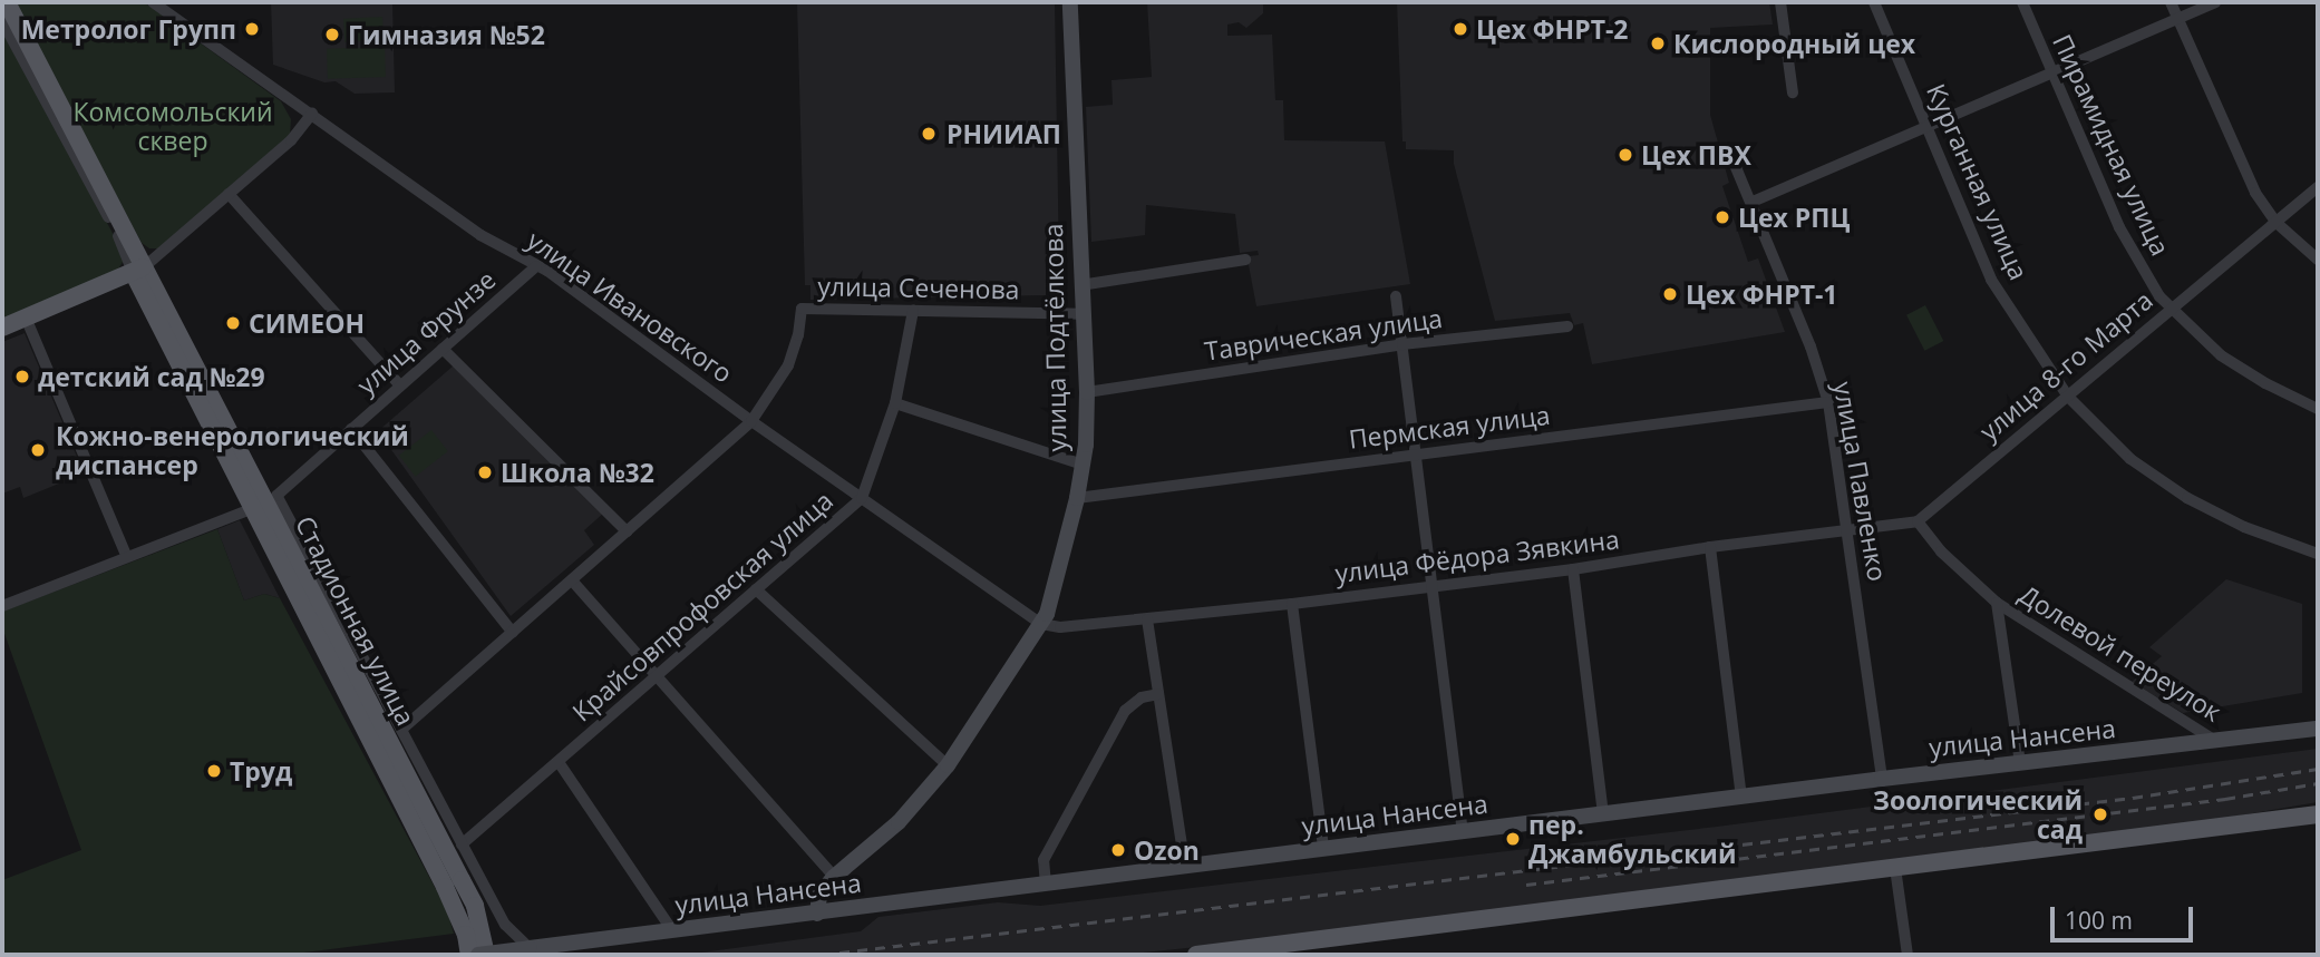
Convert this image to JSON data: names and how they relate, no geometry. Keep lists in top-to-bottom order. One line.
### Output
{"streets":{"main road":["улица Подтёлкова","Стадионная улица","улица Нансена"],"street":["Пирамидная улица","Курганная улица","улица Сеченова","улица Ивановского","улица Фрунзе","Таврическая улица","улица 8-го Марта","Пермская улица","улица Павленко","улица Фёдора Зявкина","Крайсовпрофовская улица","Долевой переулок"]},"crossings":[["Пирамидная улица","улица 8-го Марта"],["Курганная улица","улица 8-го Марта"],["улица Сеченова","улица Ивановского"],["улица Сеченова","улица Подтёлкова"],["улица Сеченова","Крайсовпрофовская улица"],["улица Ивановского","улица Фрунзе"],["улица Ивановского","улица Подтёлкова"],["улица Ивановского","улица Фёдора Зявкина"],["улица Ивановского","Крайсовпрофовская улица"],["улица Фрунзе","Стадионная улица"],["Таврическая улица","улица Подтёлкова"],["улица Подтёлкова","Пермская улица"],["улица Подтёлкова","улица Фёдора Зявкина"],["улица Подтёлкова","улица Нансена"],["улица 8-го Марта","улица Фёдора Зявкина"],["улица 8-го Марта","Долевой переулок"],["Пермская улица","улица Павленко"],["улица Павленко","улица Фёдора Зявкина"],["улица Павленко","улица Нансена"],["улица Фёдора Зявкина","Долевой переулок"],["Крайсовпрофовская улица","Стадионная улица"],["Стадионная улица","улица Нансена"],["Долевой переулок","улица Нансена"]],"parks":["Комсомольский сквер"],"places":["Метролог Групп","Цех ФНРТ-2","Гимназия №52","Кислородный цех","РНИИАП","Цех ПВХ","Цех РПЦ","Цех ФНРТ-1","СИМЕОН","детский сад №29","Кожно-венерологический диспансер","Школа №32","Труд","Зоологический сад","пер. Джамбульский","Ozon"],"scale_bar":"100 m"}
